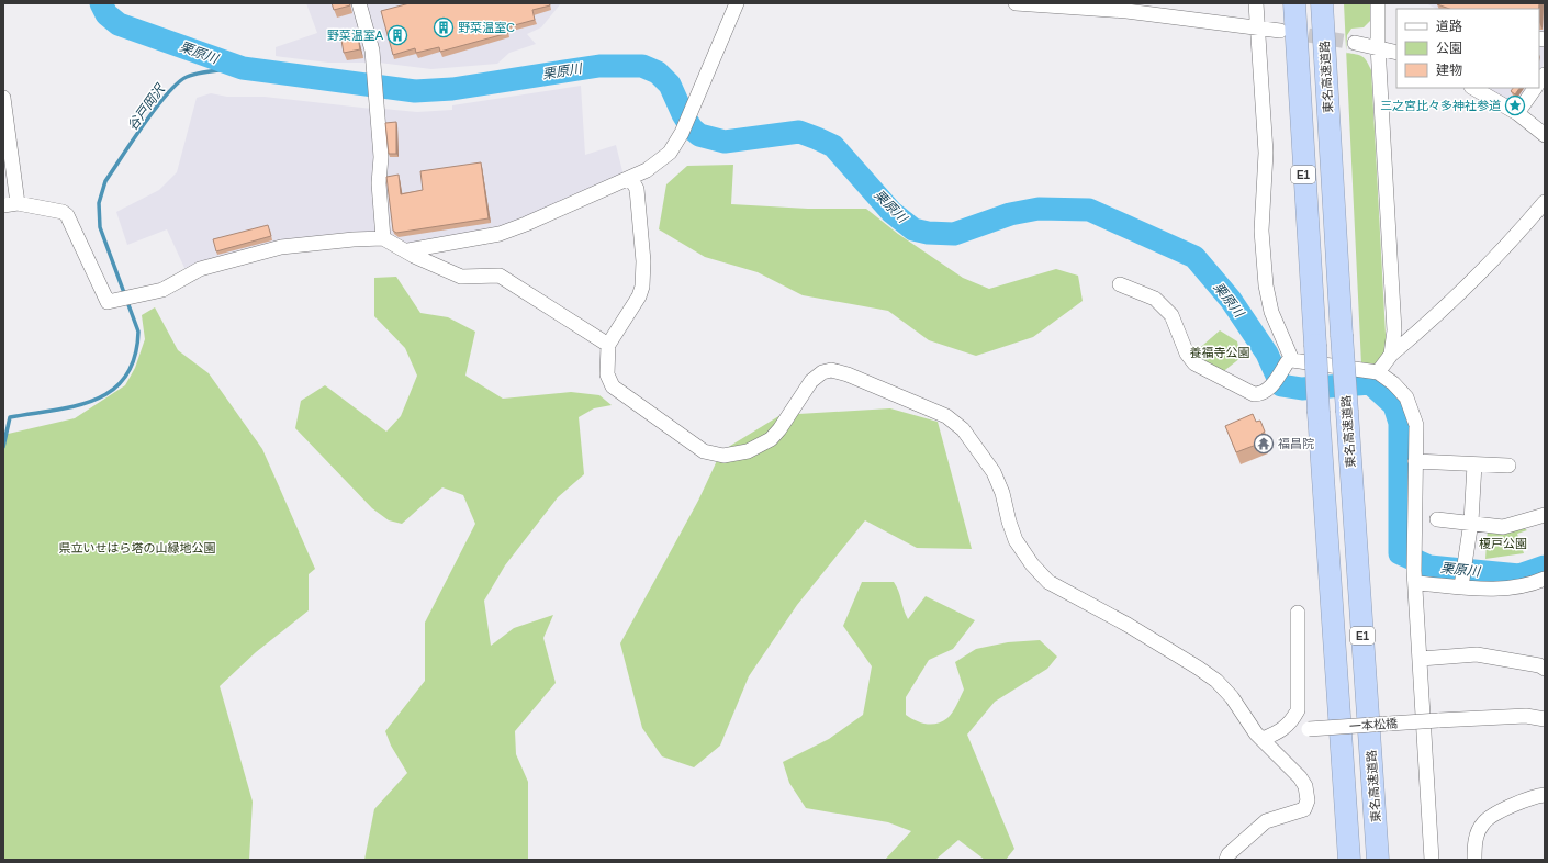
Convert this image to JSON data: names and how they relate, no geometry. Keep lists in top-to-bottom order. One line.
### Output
{"streets":{"highway":["東名高速道路","E1"],"street":["一本松橋"]},"water":["栗原川","谷戸岡沢"],"parks":["養福寺公園","榎戸公園","県立いせはら塔の山緑地公園"],"places":{"building":["野菜温室C","野菜温室A"],"place":["三之宮比々多神社参道"],"temple":["福昌院"]},"legend":["道路","公園","建物"]}
